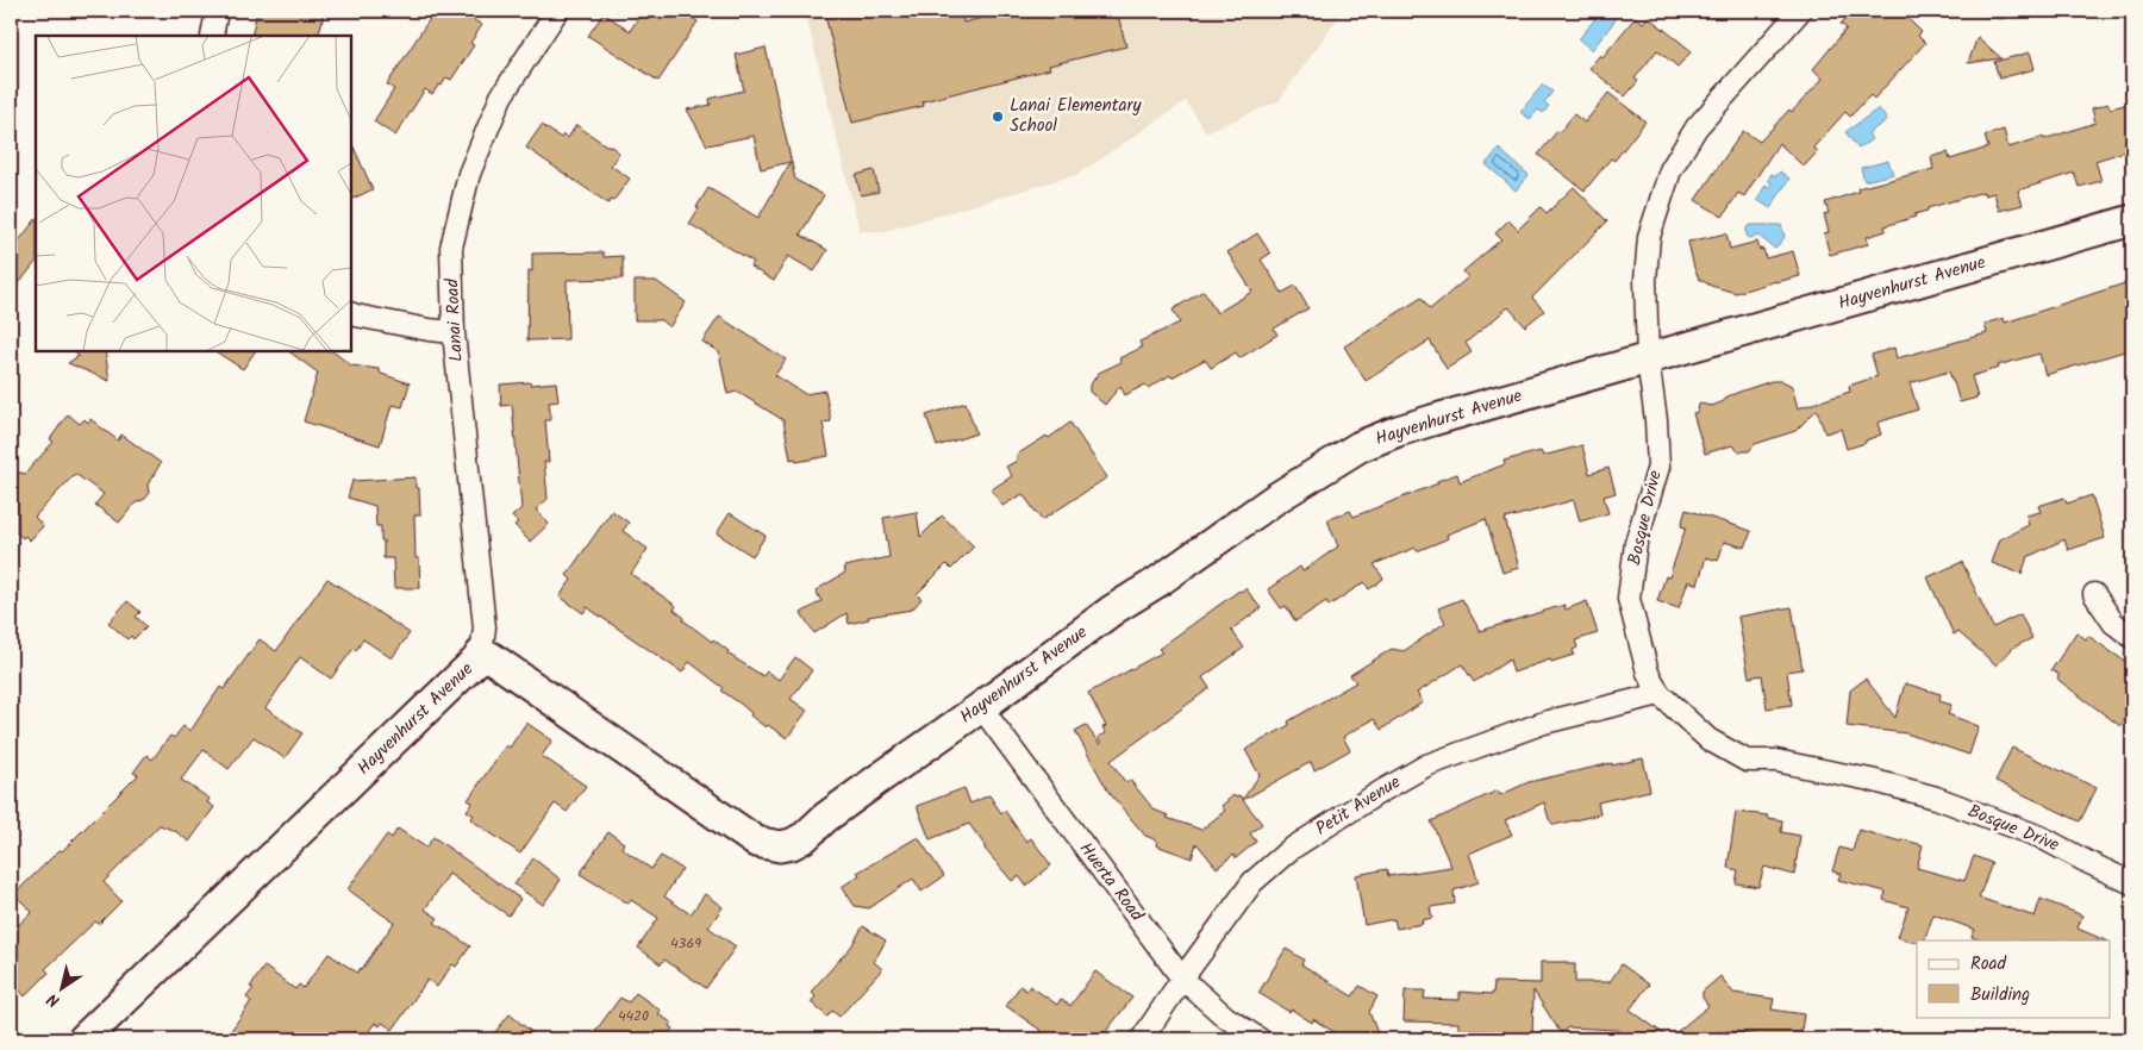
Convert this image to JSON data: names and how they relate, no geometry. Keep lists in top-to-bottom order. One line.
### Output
{"streets":{"main road":["Hayvenhurst Avenue"],"street":["Lanai Road","Bosque Drive","Petit Avenue","Huerta Road"]},"crossings":[["Hayvenhurst Avenue","Lanai Road"],["Hayvenhurst Avenue","Bosque Drive"],["Hayvenhurst Avenue","Huerta Road"],["Bosque Drive","Petit Avenue"],["Petit Avenue","Huerta Road"]],"places":["Lanai Elementary School"],"house_numbers":["4369","4420"],"legend":["Road","Building"],"north":"bottom left"}
